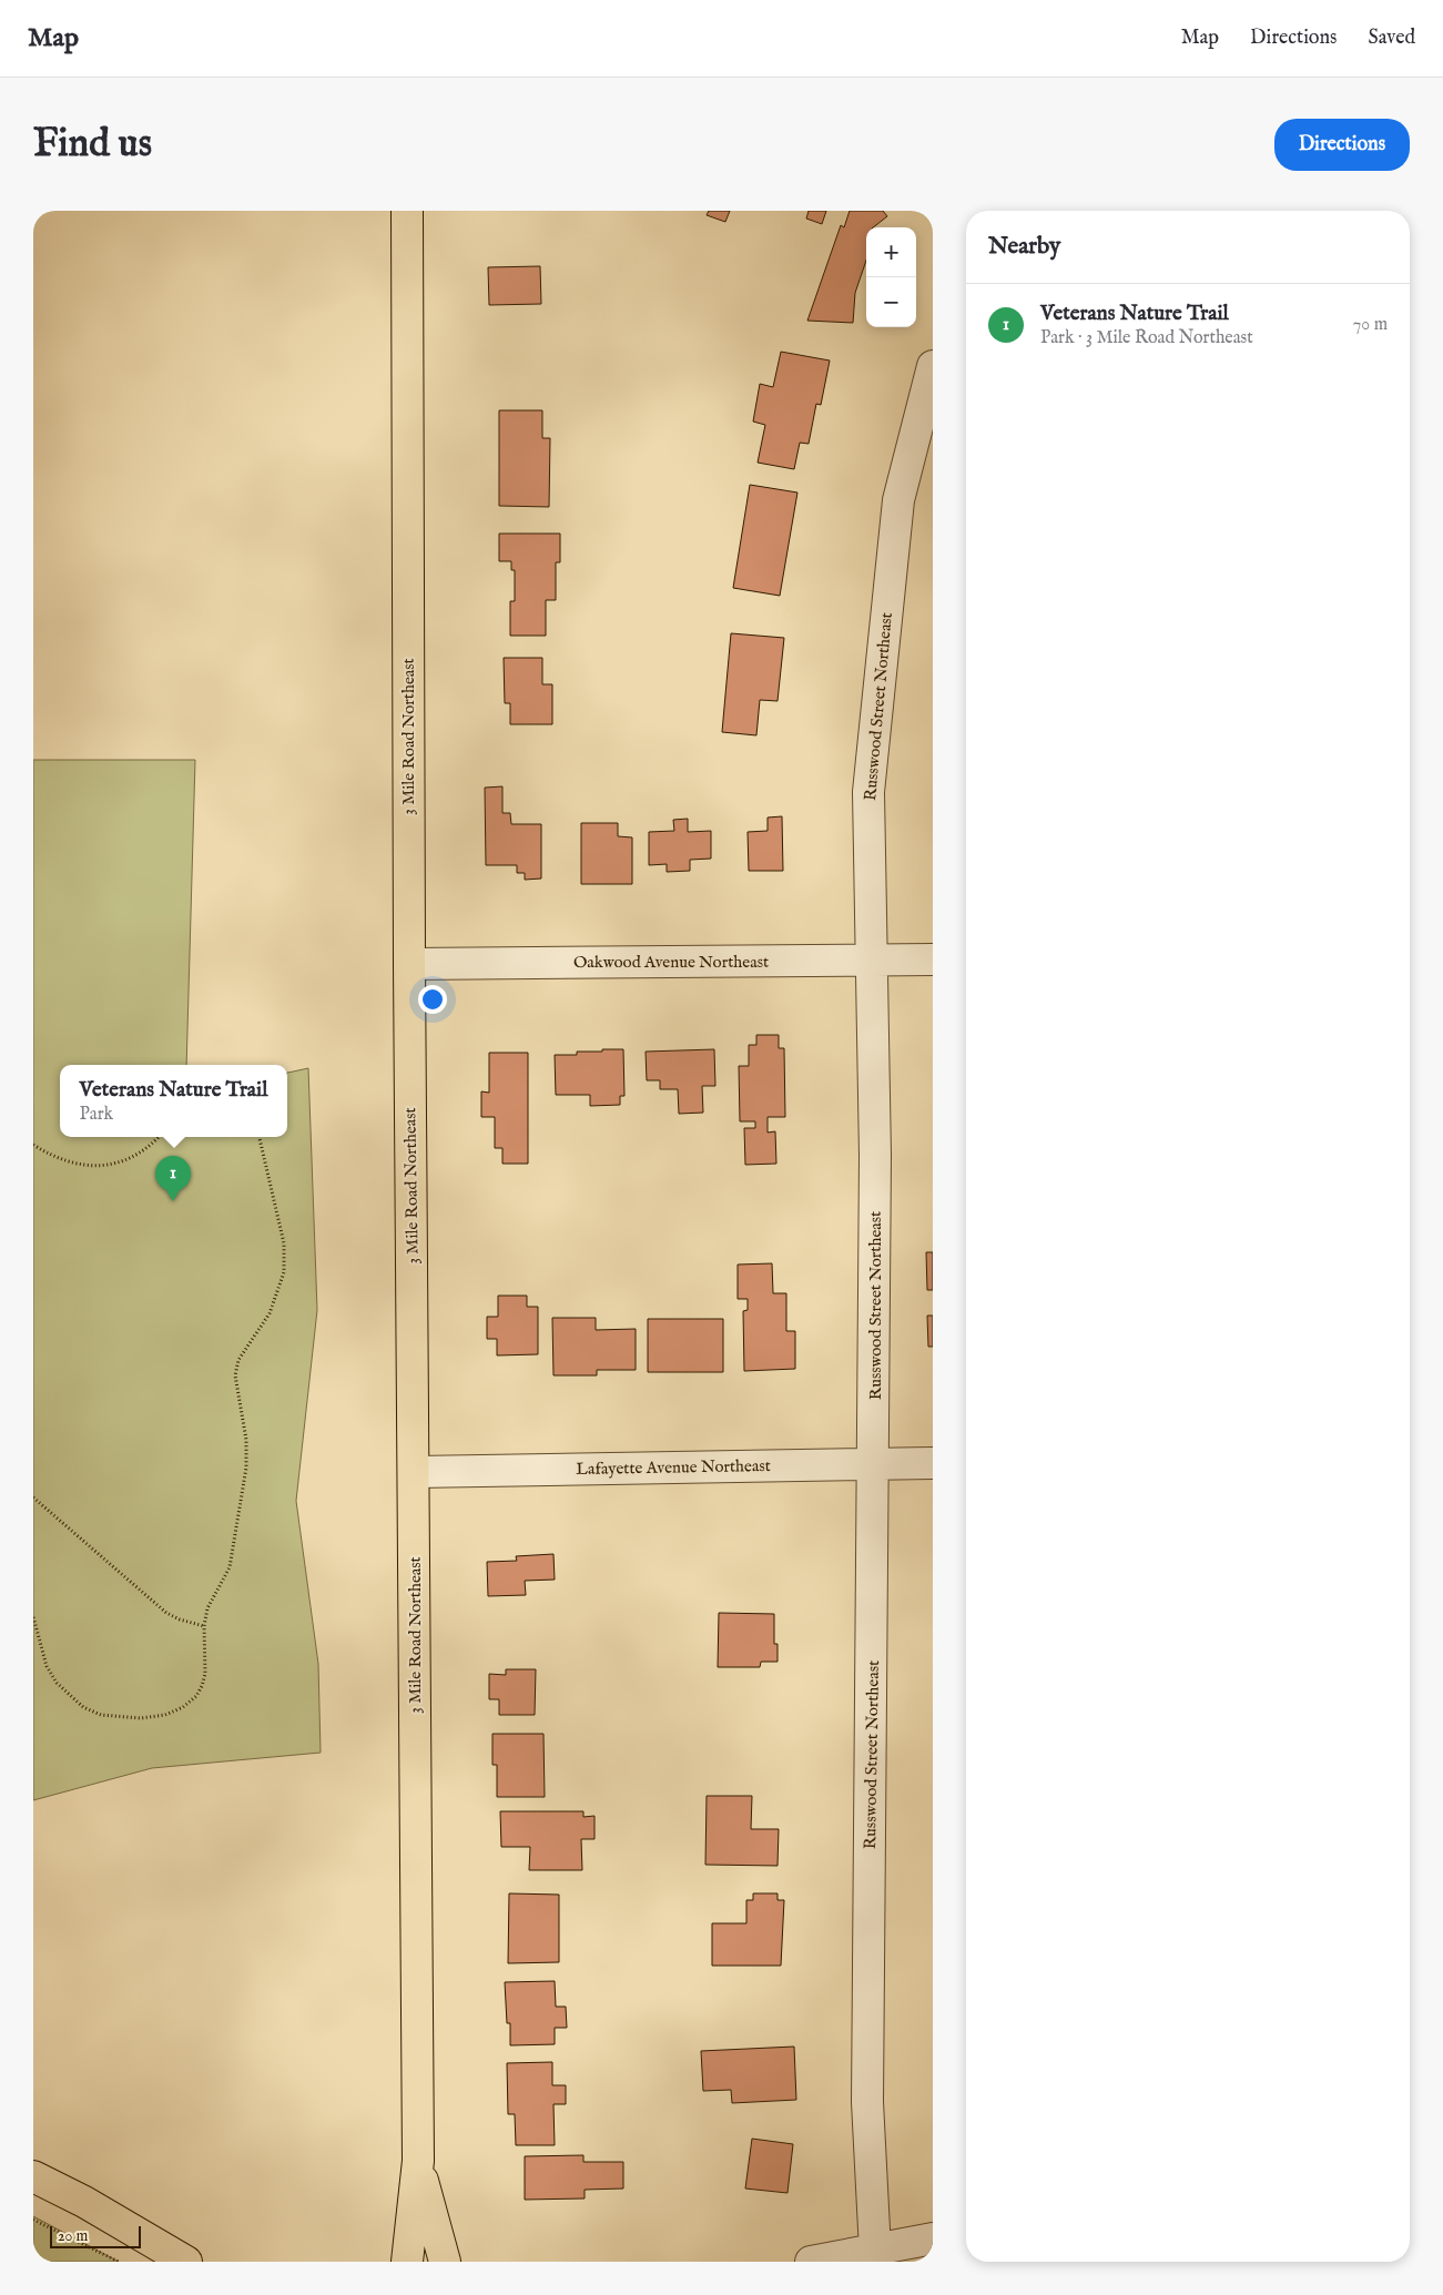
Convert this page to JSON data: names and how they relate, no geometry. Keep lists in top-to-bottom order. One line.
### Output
{"streets":{"main road":["3 Mile Road Northeast"],"street":["Russwood Street Northeast","Oakwood Avenue Northeast","Lafayette Avenue Northeast"]},"crossings":[["Russwood Street Northeast","Oakwood Avenue Northeast"],["Russwood Street Northeast","Lafayette Avenue Northeast"],["3 Mile Road Northeast","Oakwood Avenue Northeast"],["3 Mile Road Northeast","Lafayette Avenue Northeast"]],"scale_bar":"20 m","page":{"header":"Map","nav":["Map","Directions","Saved"],"buttons":"Directions","title":"Find us","heading":"Nearby","map_buttons":["+","−"],"list":[{"mark":"1","name":"Veterans Nature Trail","note":"Park · 3 Mile Road Northeast","value":"70 m"}],"popup":["Veterans Nature Trail","Park"],"pins":"1","scale":"20 m"}}
